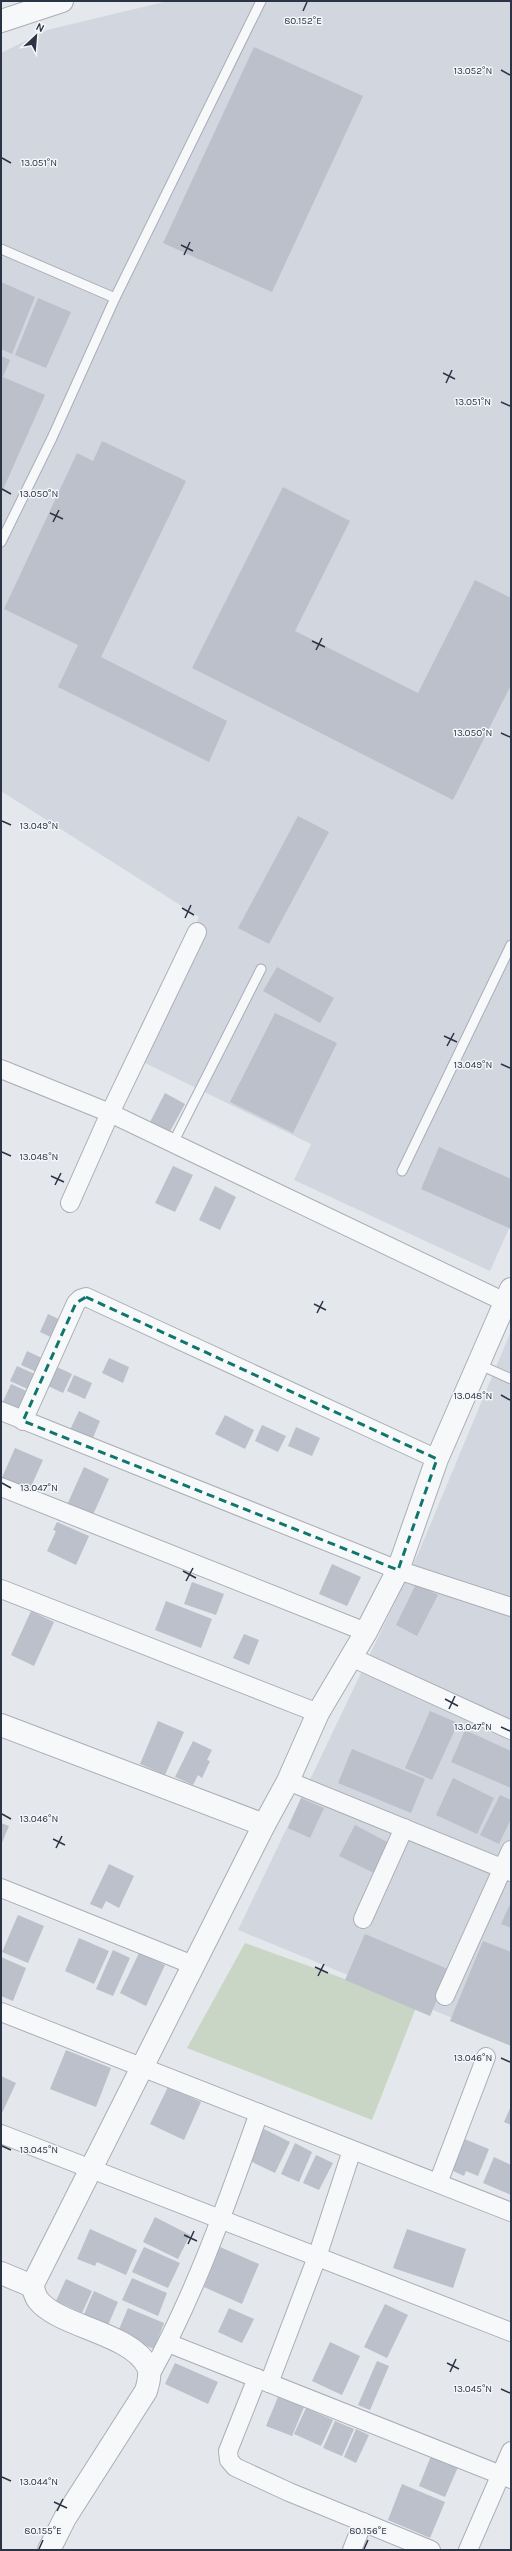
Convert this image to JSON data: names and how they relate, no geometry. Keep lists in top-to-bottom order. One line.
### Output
{"north":"top right","coordinates":["80.152°E","13.052°N","13.051°N","13.050°N","13.049°N","13.048°N","13.047°N","13.046°N","13.045°N","13.044°N","80.155°E","80.156°E"]}
